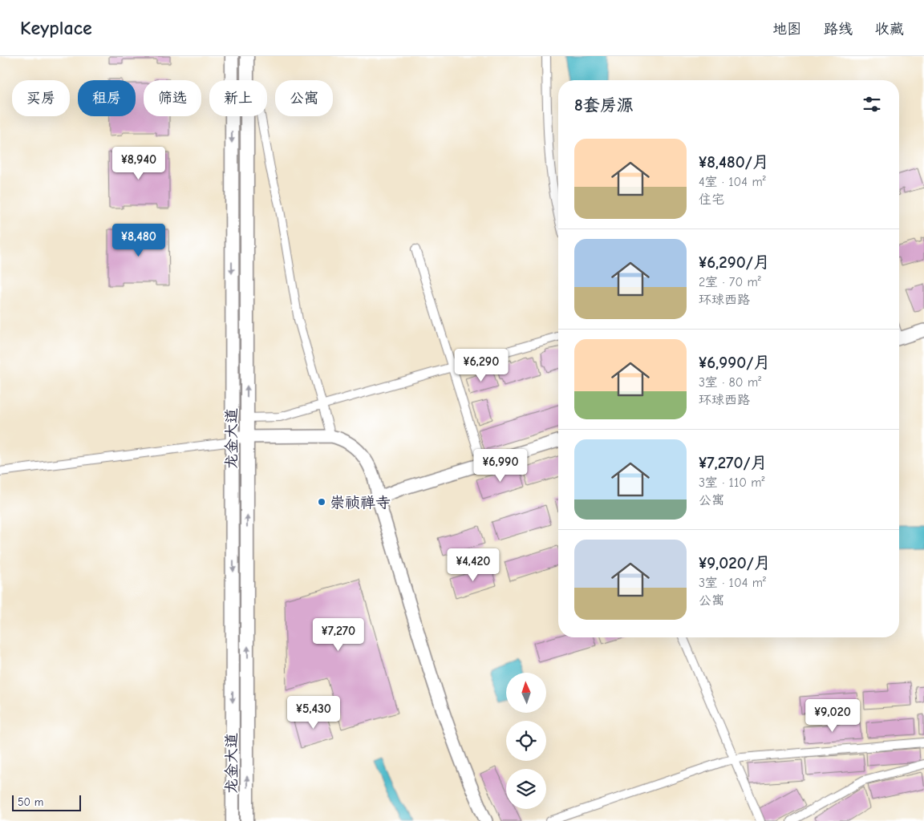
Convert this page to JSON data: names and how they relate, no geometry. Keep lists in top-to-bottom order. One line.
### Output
{"streets":{"main road":["龙金大道"]},"places":["崇祯禅寺"],"scale_bar":"50 m","north":"top","page":{"header":"Keyplace","nav":["地图","路线","收藏"],"chip":["买房","租房","筛选","新上","公寓"],"heading":"8套房源","list":[{"name":"¥8,480/月","note":"4室 · 104 m² · 住宅"},{"name":"¥6,290/月","note":"2室 · 70 m² · 环球西路"},{"name":"¥6,990/月","note":"3室 · 80 m² · 环球西路"},{"name":"¥7,270/月","note":"3室 · 110 m² · 公寓"},{"name":"¥9,020/月","note":"3室 · 104 m² · 公寓"}],"price":["¥8,940","¥8,480","¥6,290","¥6,990","¥4,420","¥7,270","¥5,430","¥9,020"],"scale":"50 m"}}
